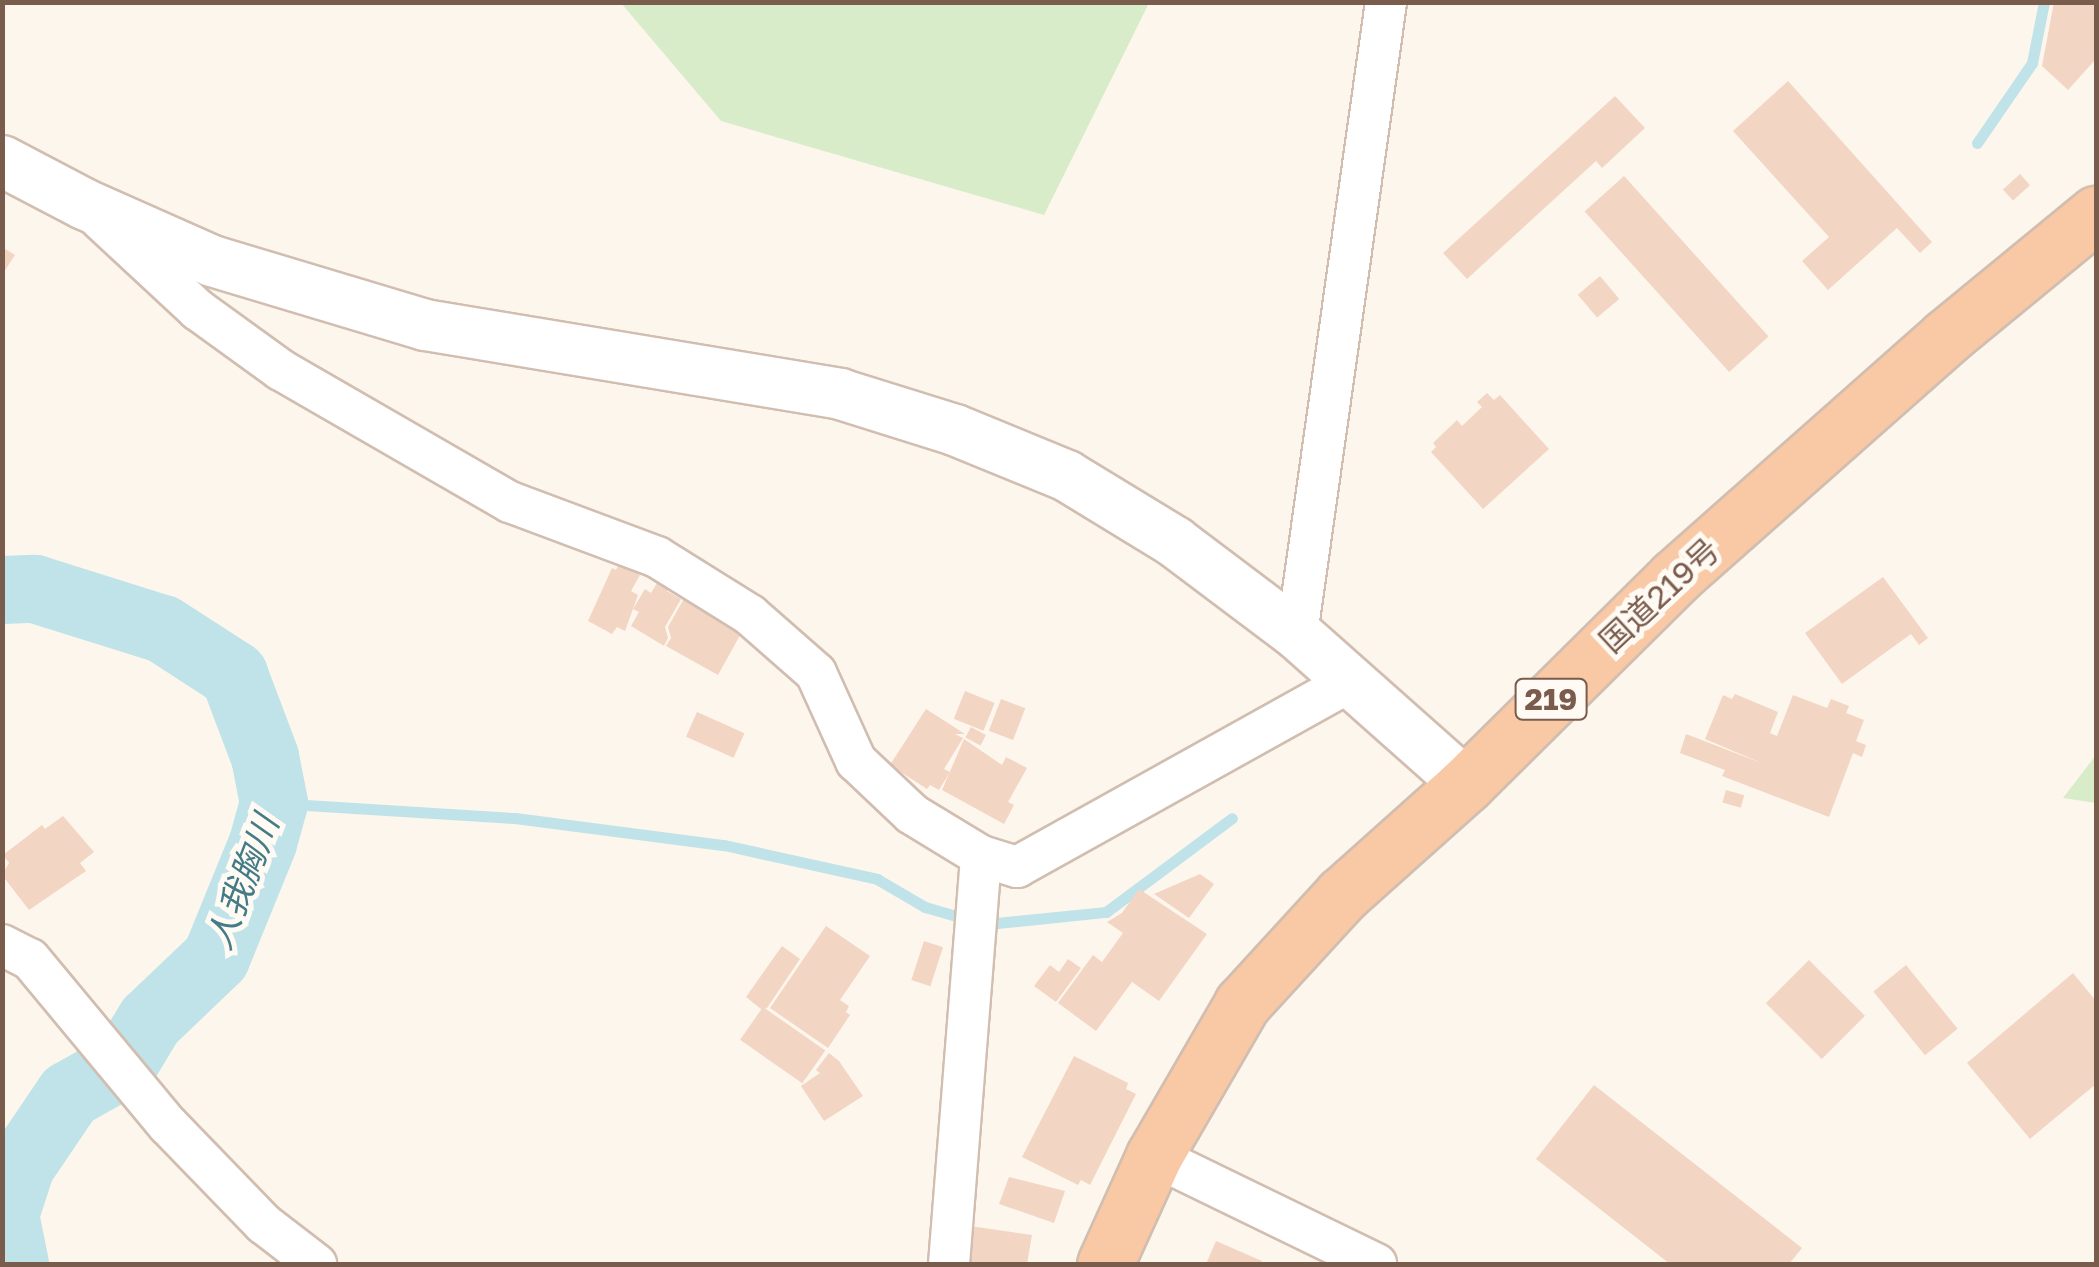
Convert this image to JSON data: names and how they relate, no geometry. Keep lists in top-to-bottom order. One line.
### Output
{"streets":{"highway":["国道219号","219"]},"water":["人我胸川"]}
